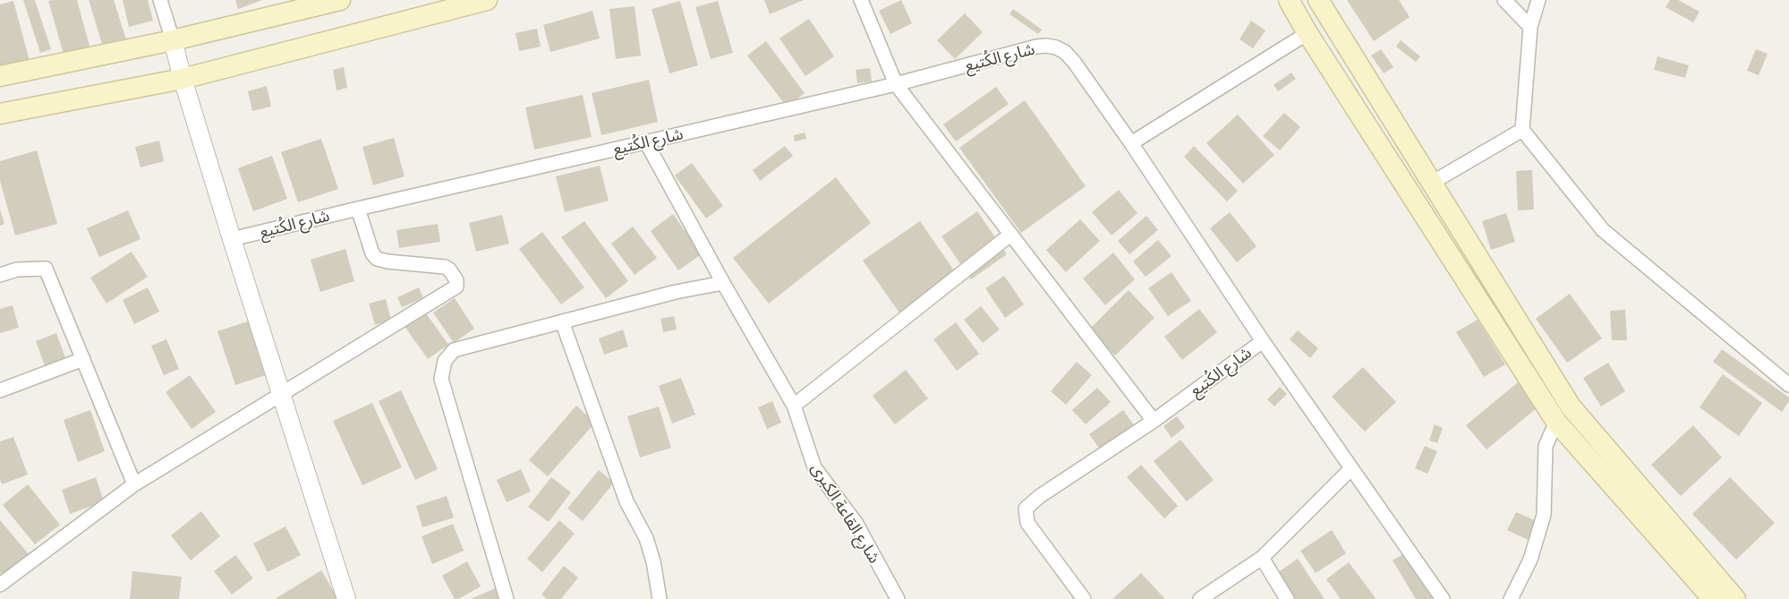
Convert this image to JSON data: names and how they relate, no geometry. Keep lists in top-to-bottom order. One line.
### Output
{"streets":{"street":["شارع الكُتيع","شارع القاعة الكبرى"]},"crossings":[["شارع الكُتيع","شارع القاعة الكبرى"]]}
